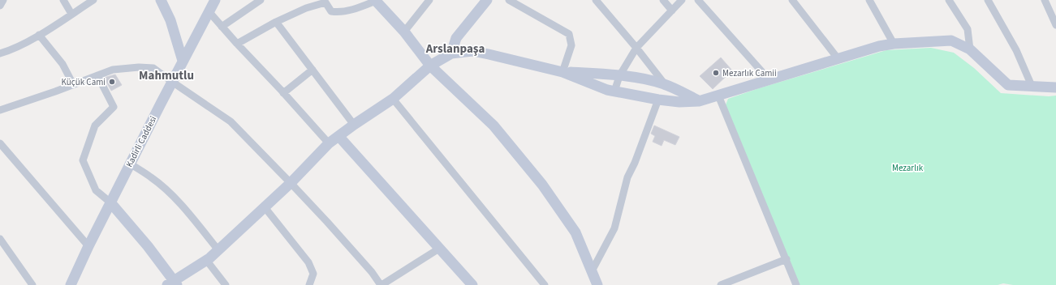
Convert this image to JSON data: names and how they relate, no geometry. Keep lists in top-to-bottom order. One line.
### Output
{"streets":{"street":["Kadirli Caddesi"]},"districts":["Arslanpaşa","Mahmutlu"],"parks":["Mezarlık"],"places":["Mezarlık Camii","Küçük Cami"]}
